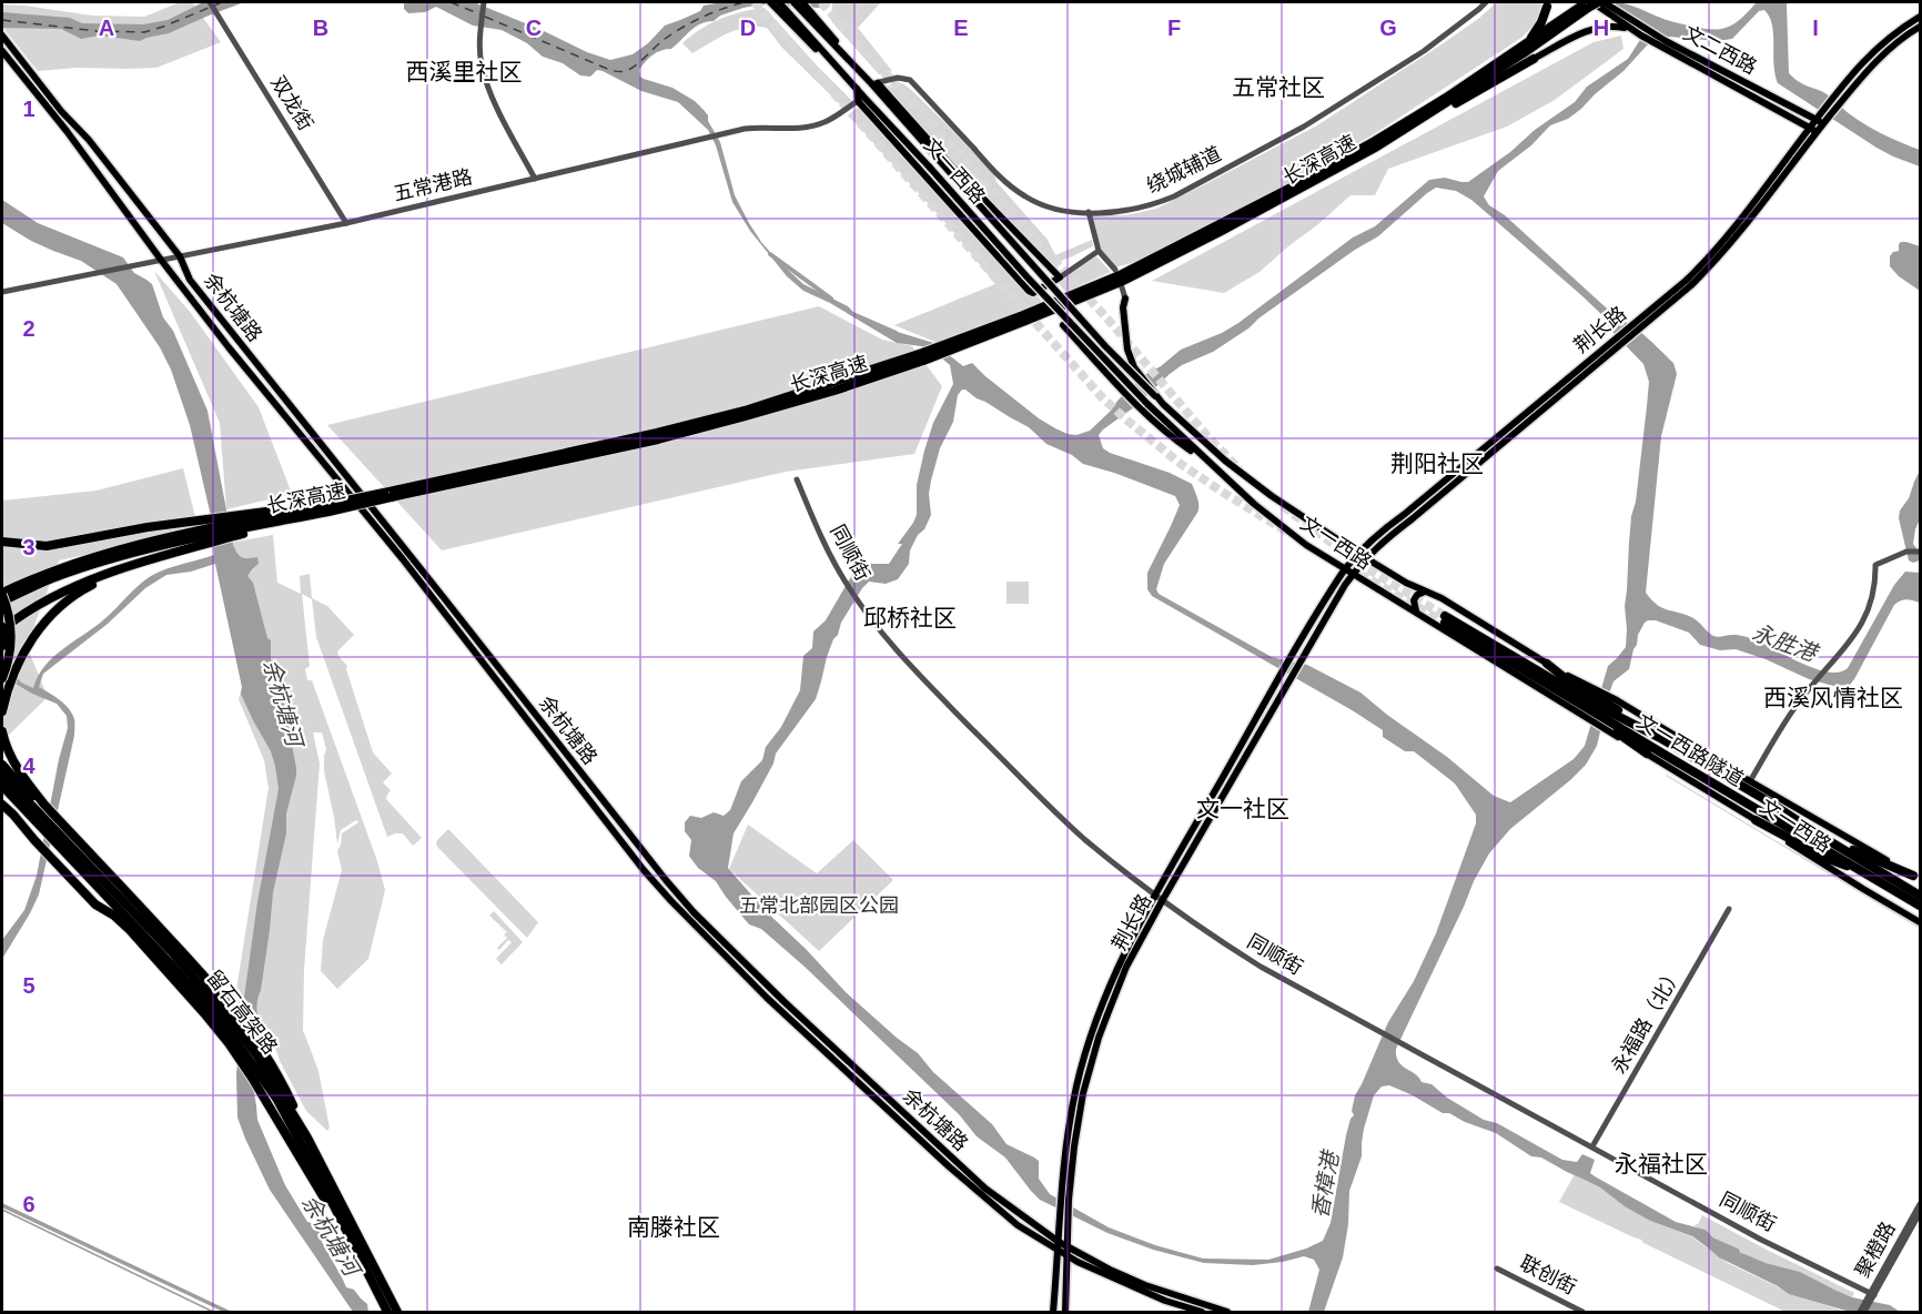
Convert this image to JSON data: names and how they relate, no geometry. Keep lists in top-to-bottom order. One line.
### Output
{"streets":{"highway":["长深高速","文一西路隧道","留石高架路"],"main road":["文二西路","文一西路","余杭塘路","荆长路"],"street":["双龙街","绕城辅道","五常港路","同顺街","永福路（北）","聚橙路","联创街"]},"crossings":[["文二西路","长深高速"],["文二西路","荆长路"],["双龙街","五常港路"],["绕城辅道","文一西路"],["文一西路","五常港路"],["文一西路","荆长路"],["文一西路","文一西路隧道"],["五常港路","余杭塘路"],["荆长路","同顺街"],["同顺街","永福路（北）"],["同顺街","聚橙路"]],"districts":["西溪里社区","五常社区","荆阳社区","邱桥社区","西溪风情社区","文一社区","永福社区","南滕社区"],"water":["永胜港","余杭塘河","香樟港"],"parks":["五常北部园区公园"],"grid":{"columns":["A","B","C","D","E","F","G","H","I"],"rows":["1","2","3","4","5","6"]}}
